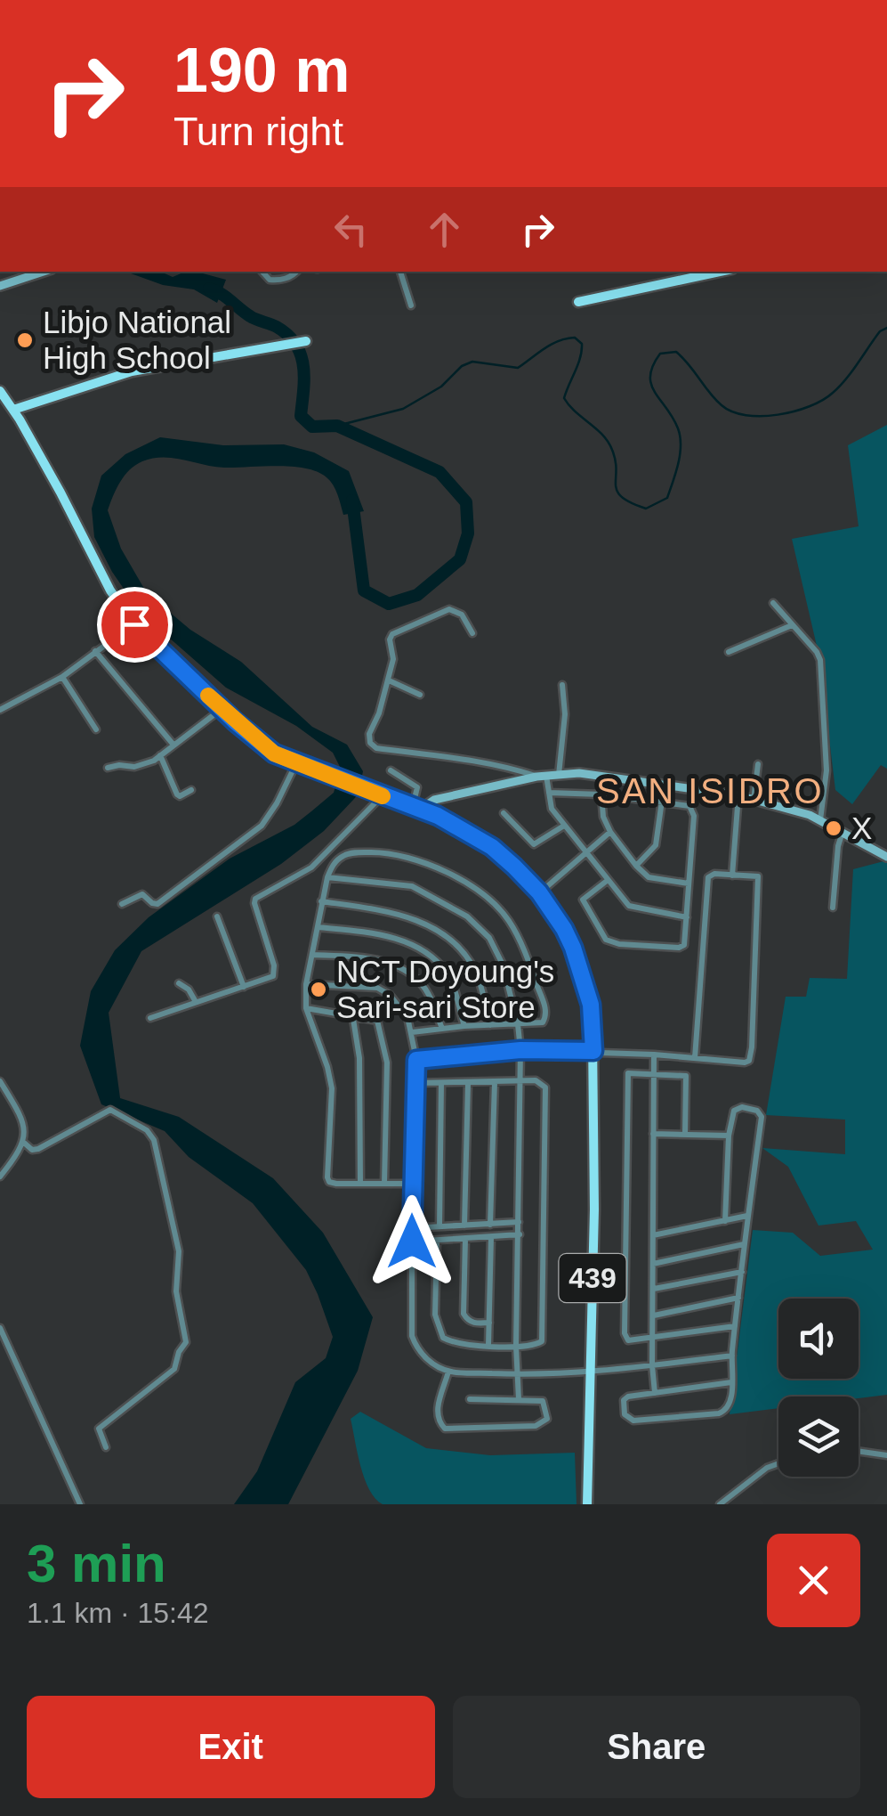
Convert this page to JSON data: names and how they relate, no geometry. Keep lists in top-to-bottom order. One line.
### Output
{"streets":{"main road":["439"]},"districts":["SAN ISIDRO"],"places":["Libjo National High School","X","NCT Doyoung's Sari-sari Store"],"page":{"turn":["190 m","Turn right"],"heading":["3 min","1.1 km · 15:42"],"buttons":["Exit","Share"]}}
